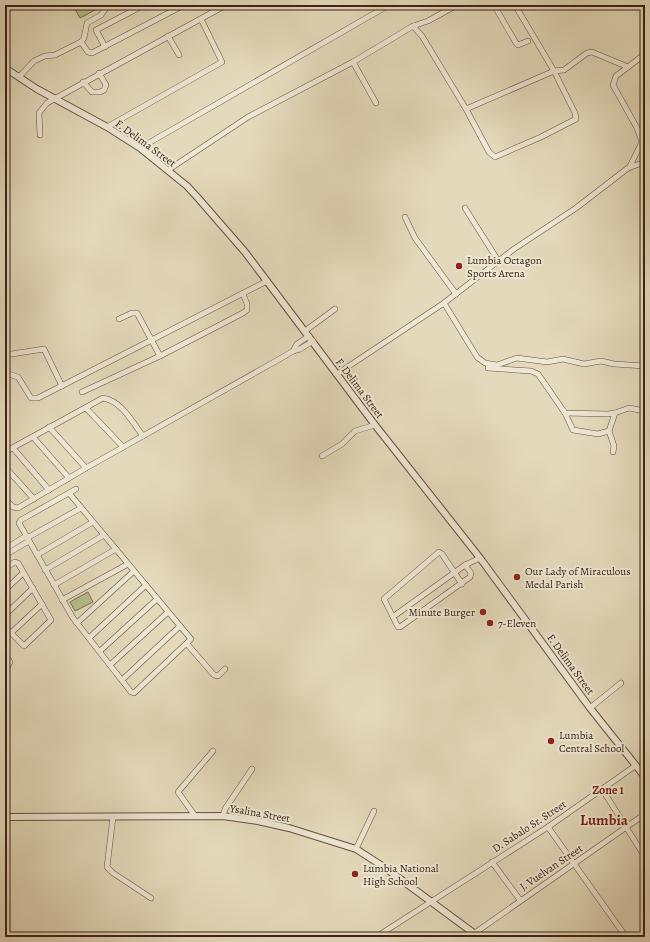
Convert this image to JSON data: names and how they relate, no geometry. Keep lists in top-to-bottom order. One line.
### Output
{"streets":{"street":["F. Delima Street","Ysalina Street","D. Sabalo Sr. Street","J. Vuelvan Street"]},"crossings":[["F. Delima Street","D. Sabalo Sr. Street"],["Ysalina Street","D. Sabalo Sr. Street"],["Ysalina Street","J. Vuelvan Street"]],"districts":["Zone 1","Lumbia"],"places":["Lumbia Octagon Sports Arena","Our Lady of Miraculous Medal Parish","Minute Burger","7-Eleven","Lumbia Central School","Lumbia National High School"]}
